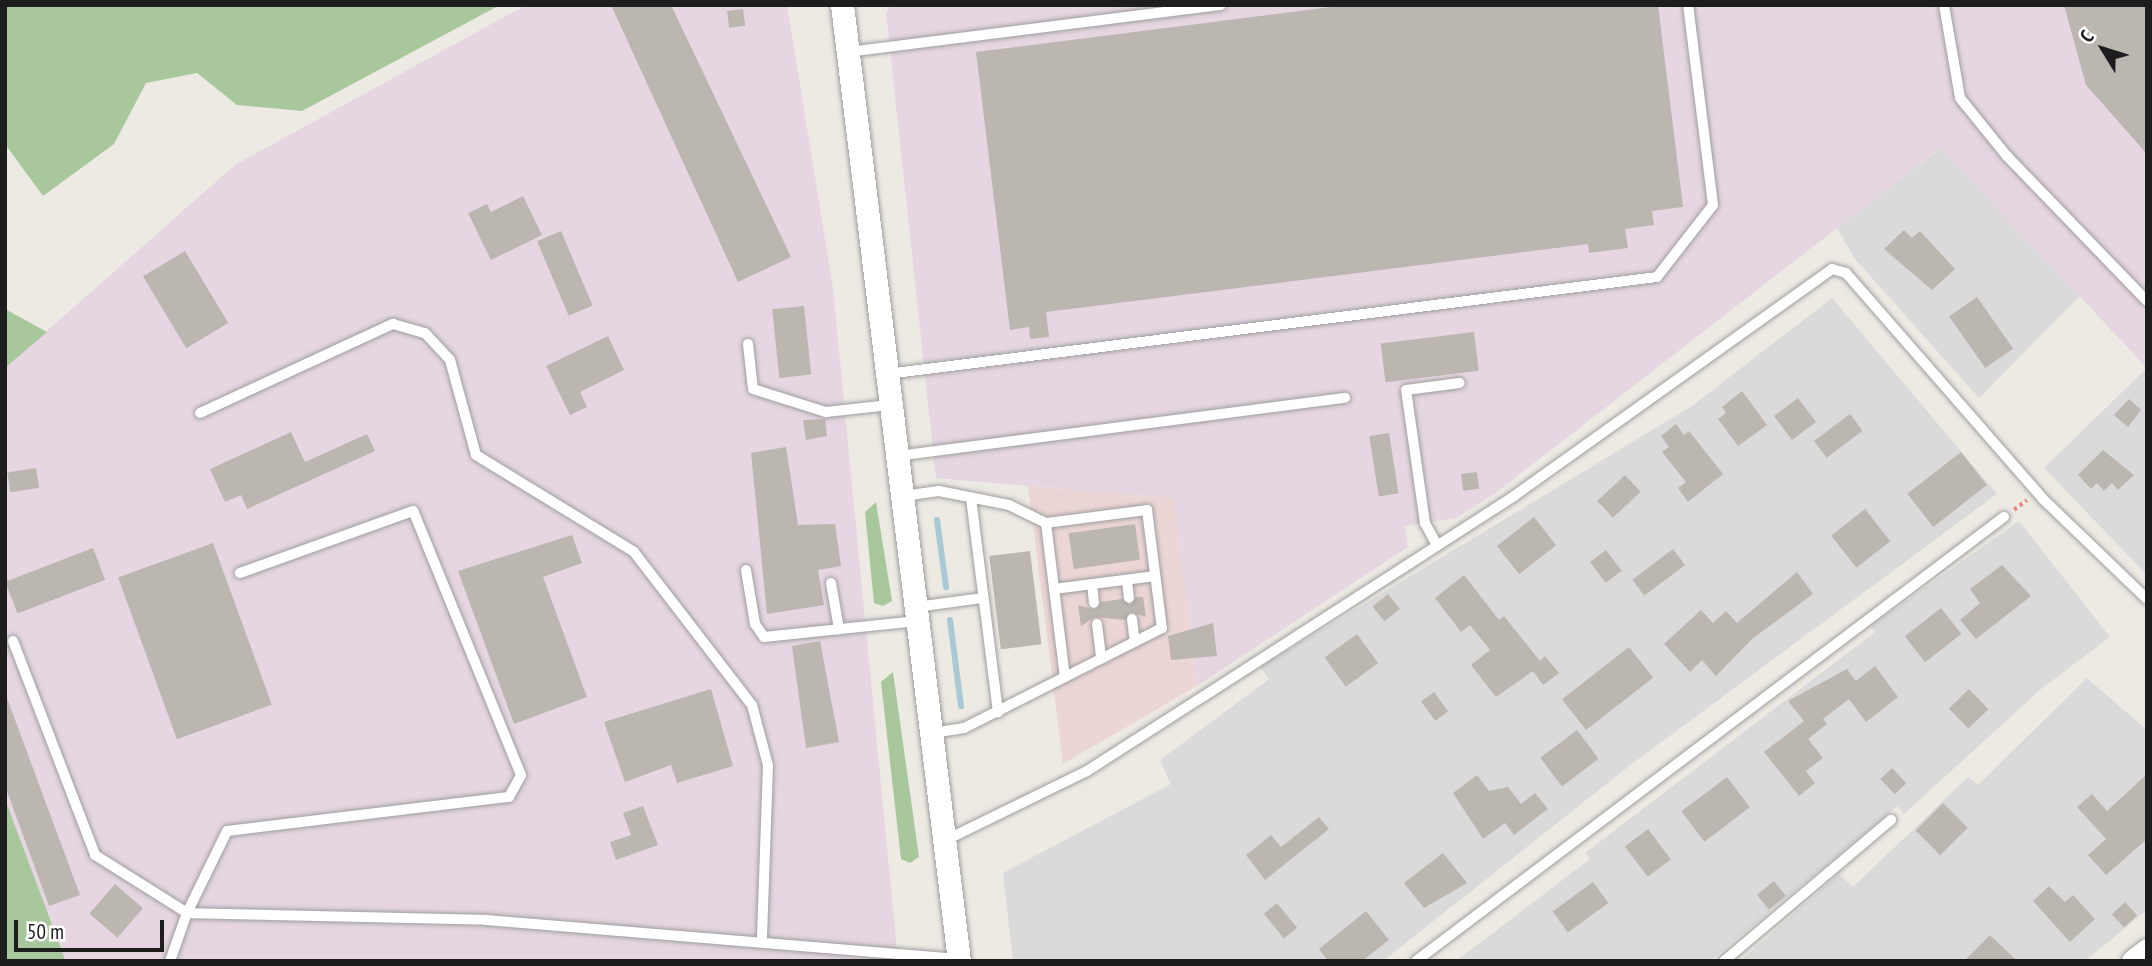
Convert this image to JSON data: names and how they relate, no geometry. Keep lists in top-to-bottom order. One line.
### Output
{"scale_bar":"50 m","north":"top left"}
